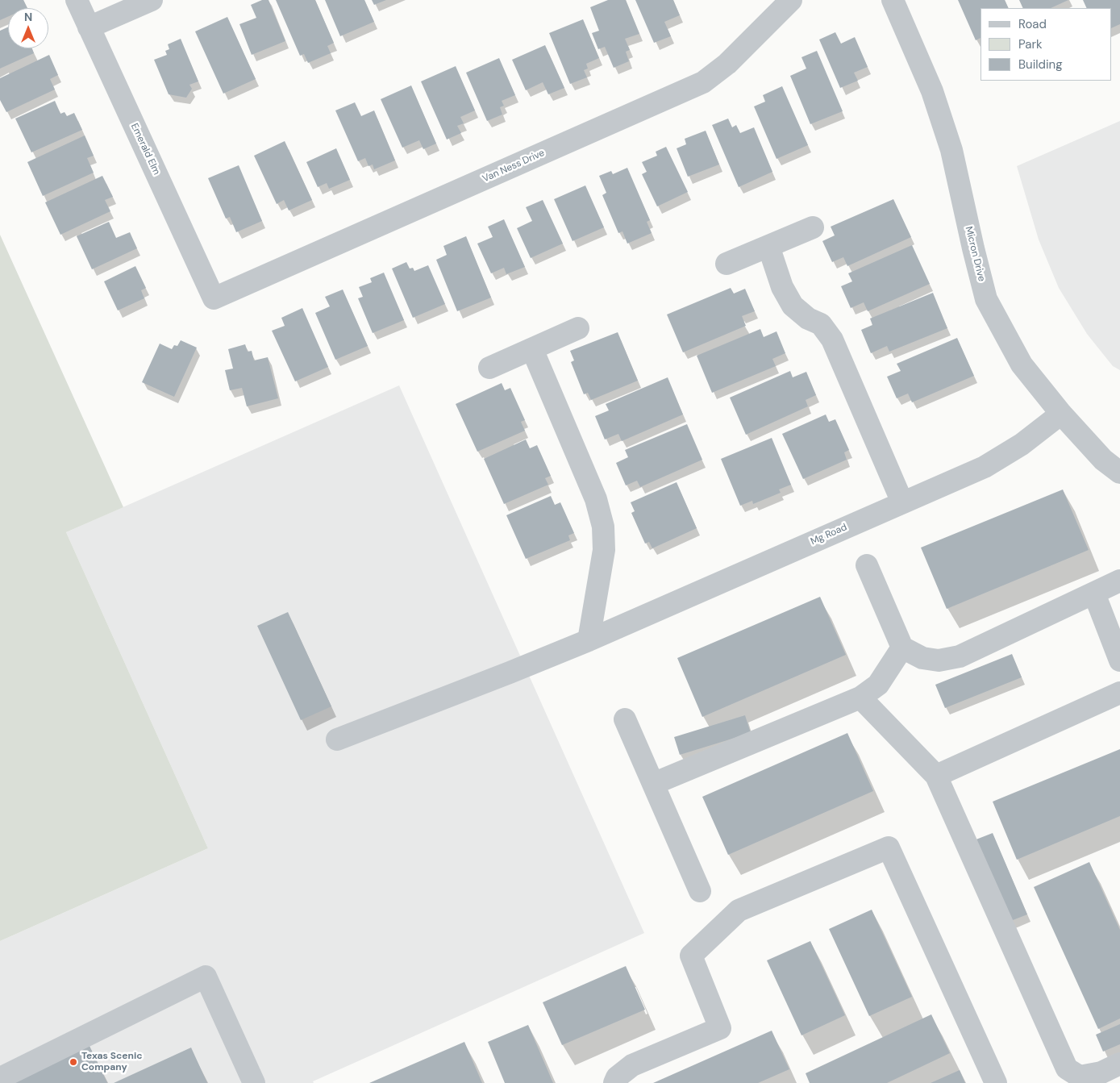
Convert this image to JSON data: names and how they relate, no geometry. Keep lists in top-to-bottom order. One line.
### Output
{"streets":{"street":["Emerald Elm","Van Ness Drive","Micron Drive","Mg Road"]},"crossings":[["Emerald Elm","Van Ness Drive"],["Micron Drive","Mg Road"]],"places":["Texas Scenic Company"],"legend":["Road","Park","Building"],"north":"top"}
